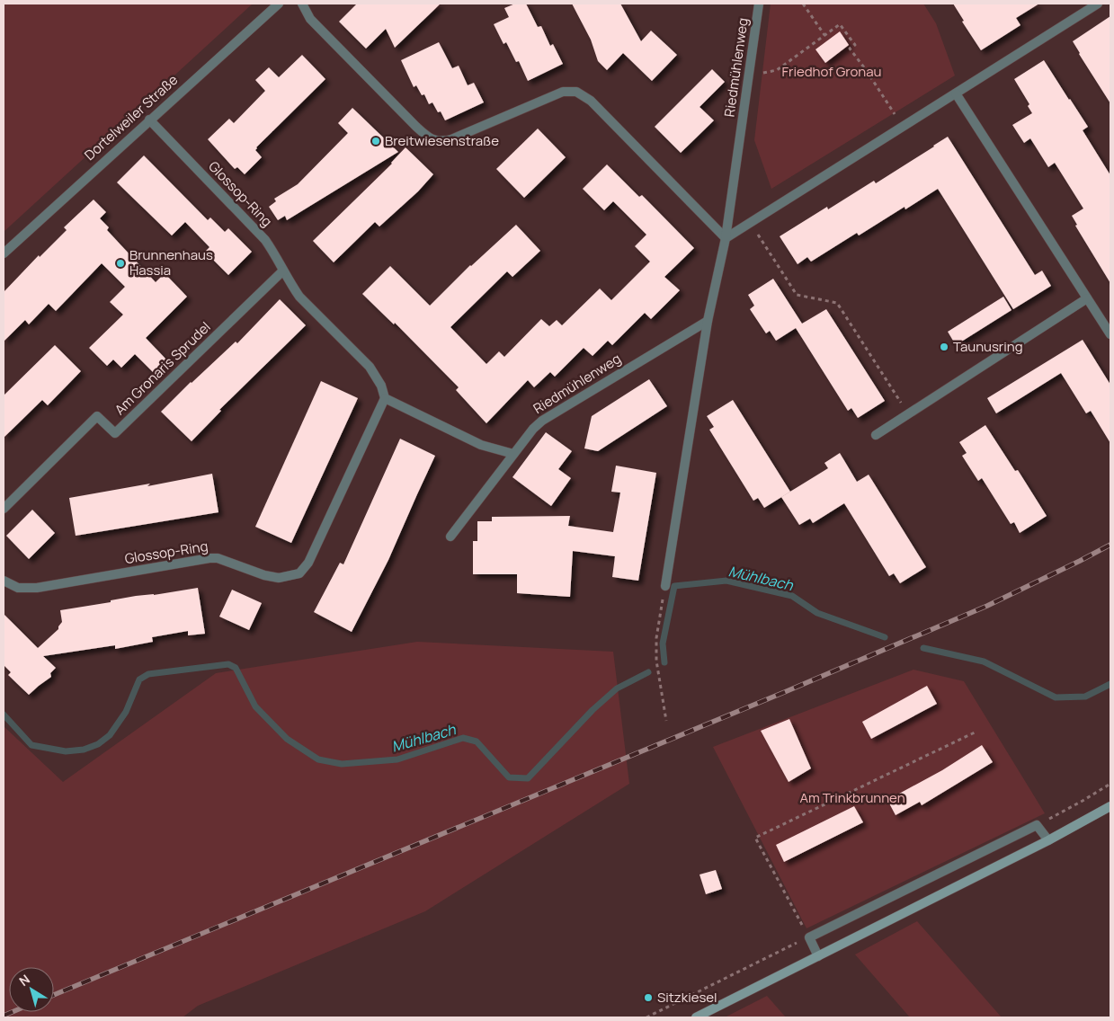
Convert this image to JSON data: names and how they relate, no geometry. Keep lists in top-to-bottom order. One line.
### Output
{"streets":{"street":["Riedmühlenweg","Dortelweiler Straße","Glossop-Ring","Am Gronaris Sprudel"]},"crossings":[["Dortelweiler Straße","Glossop-Ring"],["Glossop-Ring","Am Gronaris Sprudel"]],"water":["Mühlbach"],"parks":["Friedhof Gronau","Am Trinkbrunnen"],"places":["Breitwiesenstraße","Brunnenhaus Hassia","Taunusring","Sitzkiesel"],"north":"top left"}
